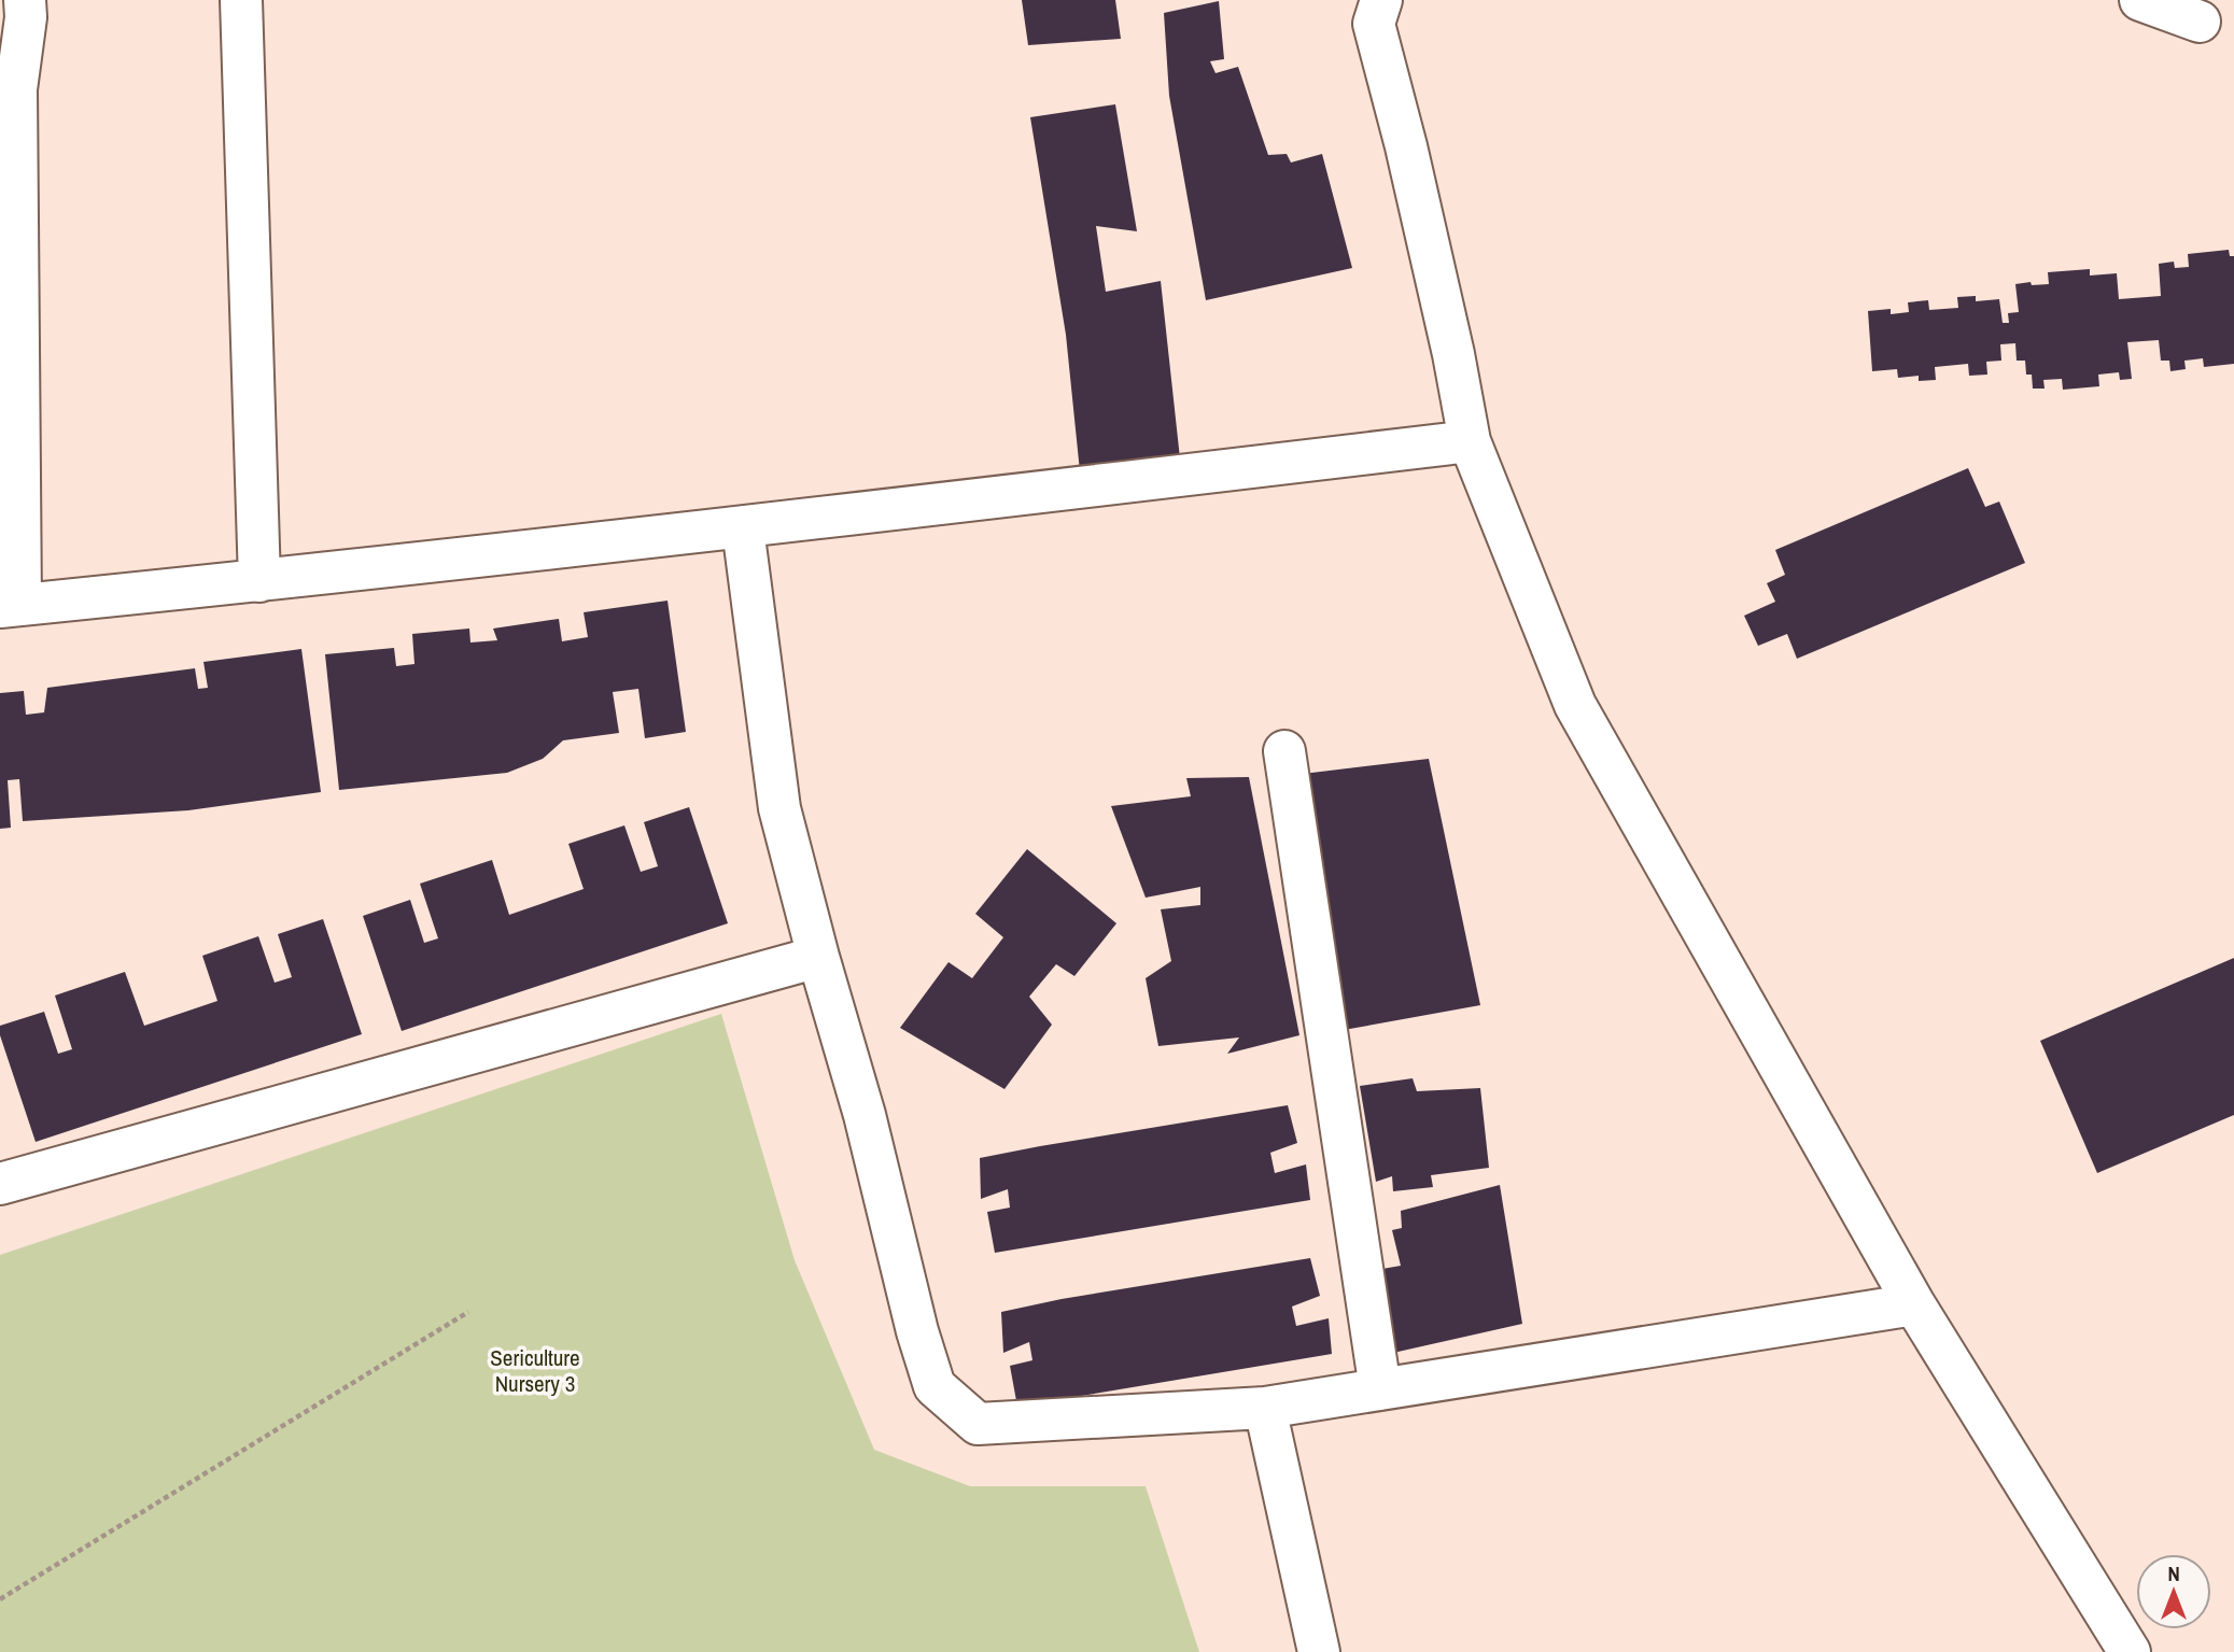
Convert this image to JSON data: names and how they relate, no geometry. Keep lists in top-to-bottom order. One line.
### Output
{"parks":["Sericulture Nursery 3"],"north":"top"}
